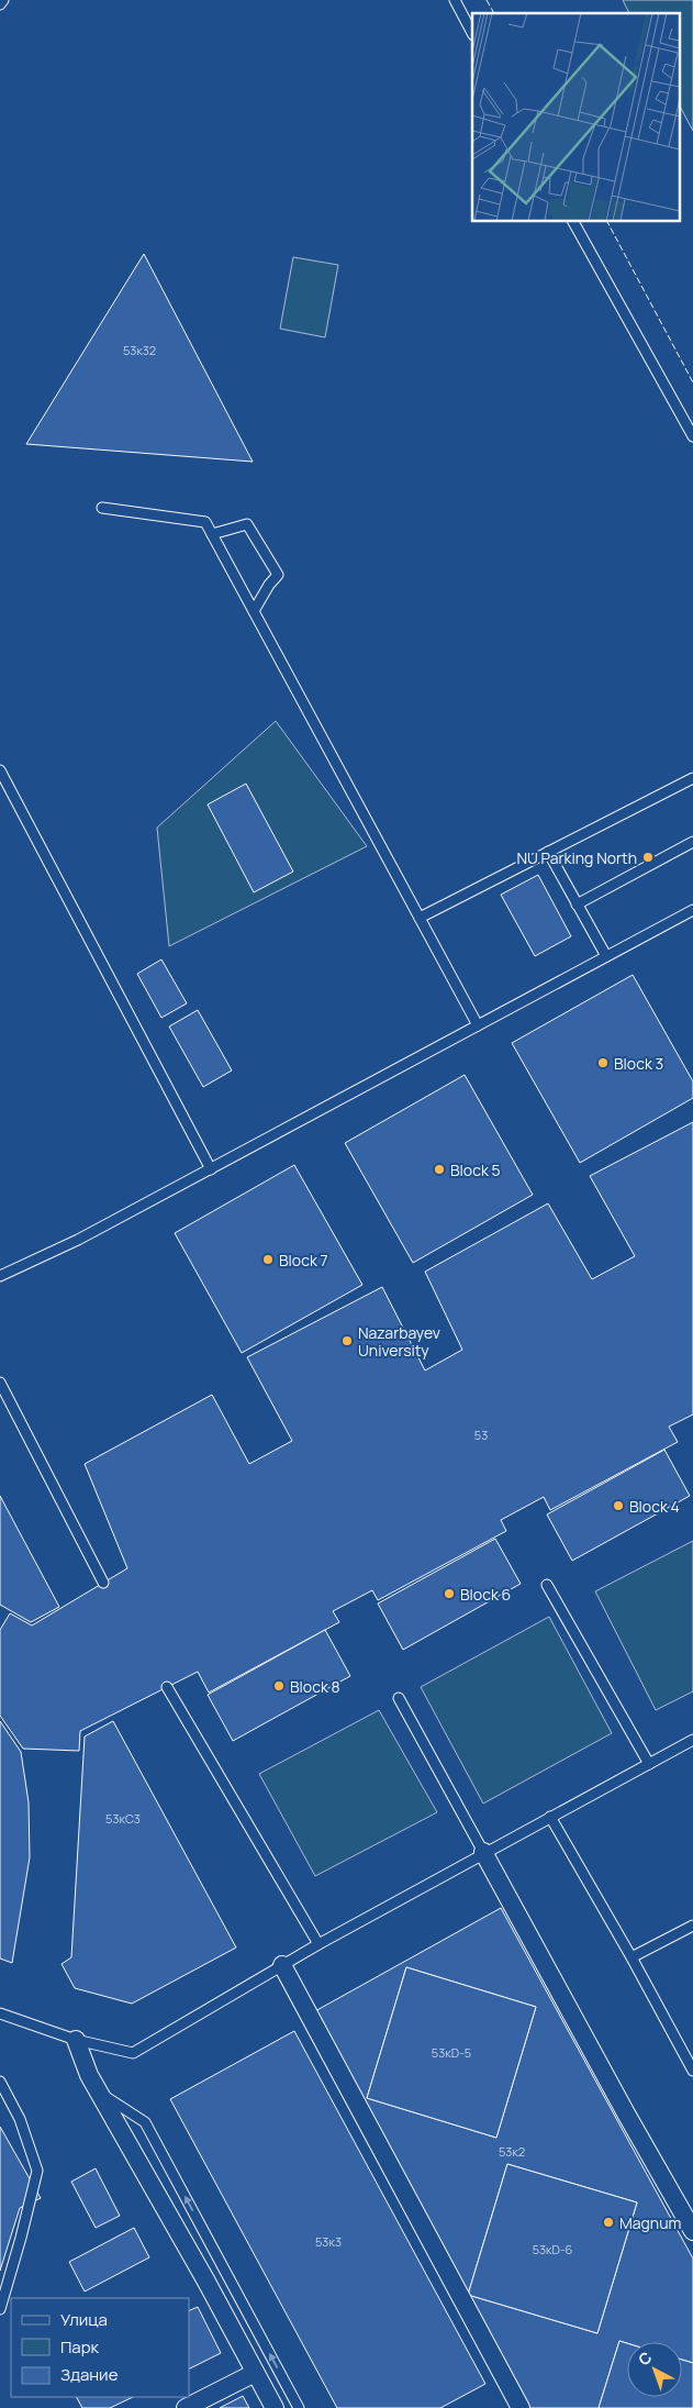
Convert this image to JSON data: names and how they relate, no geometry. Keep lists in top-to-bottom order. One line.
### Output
{"places":["NU Parking North","Block 3","Block 5","Block 7","Nazarbayev University","Block 4","Block 6","Block 8","Magnum"],"house_numbers":["53к32","53","53кС3","53кD-5","53к2","53к3","53кD-6"],"legend":["Улица","Парк","Здание"],"north":"top left"}
